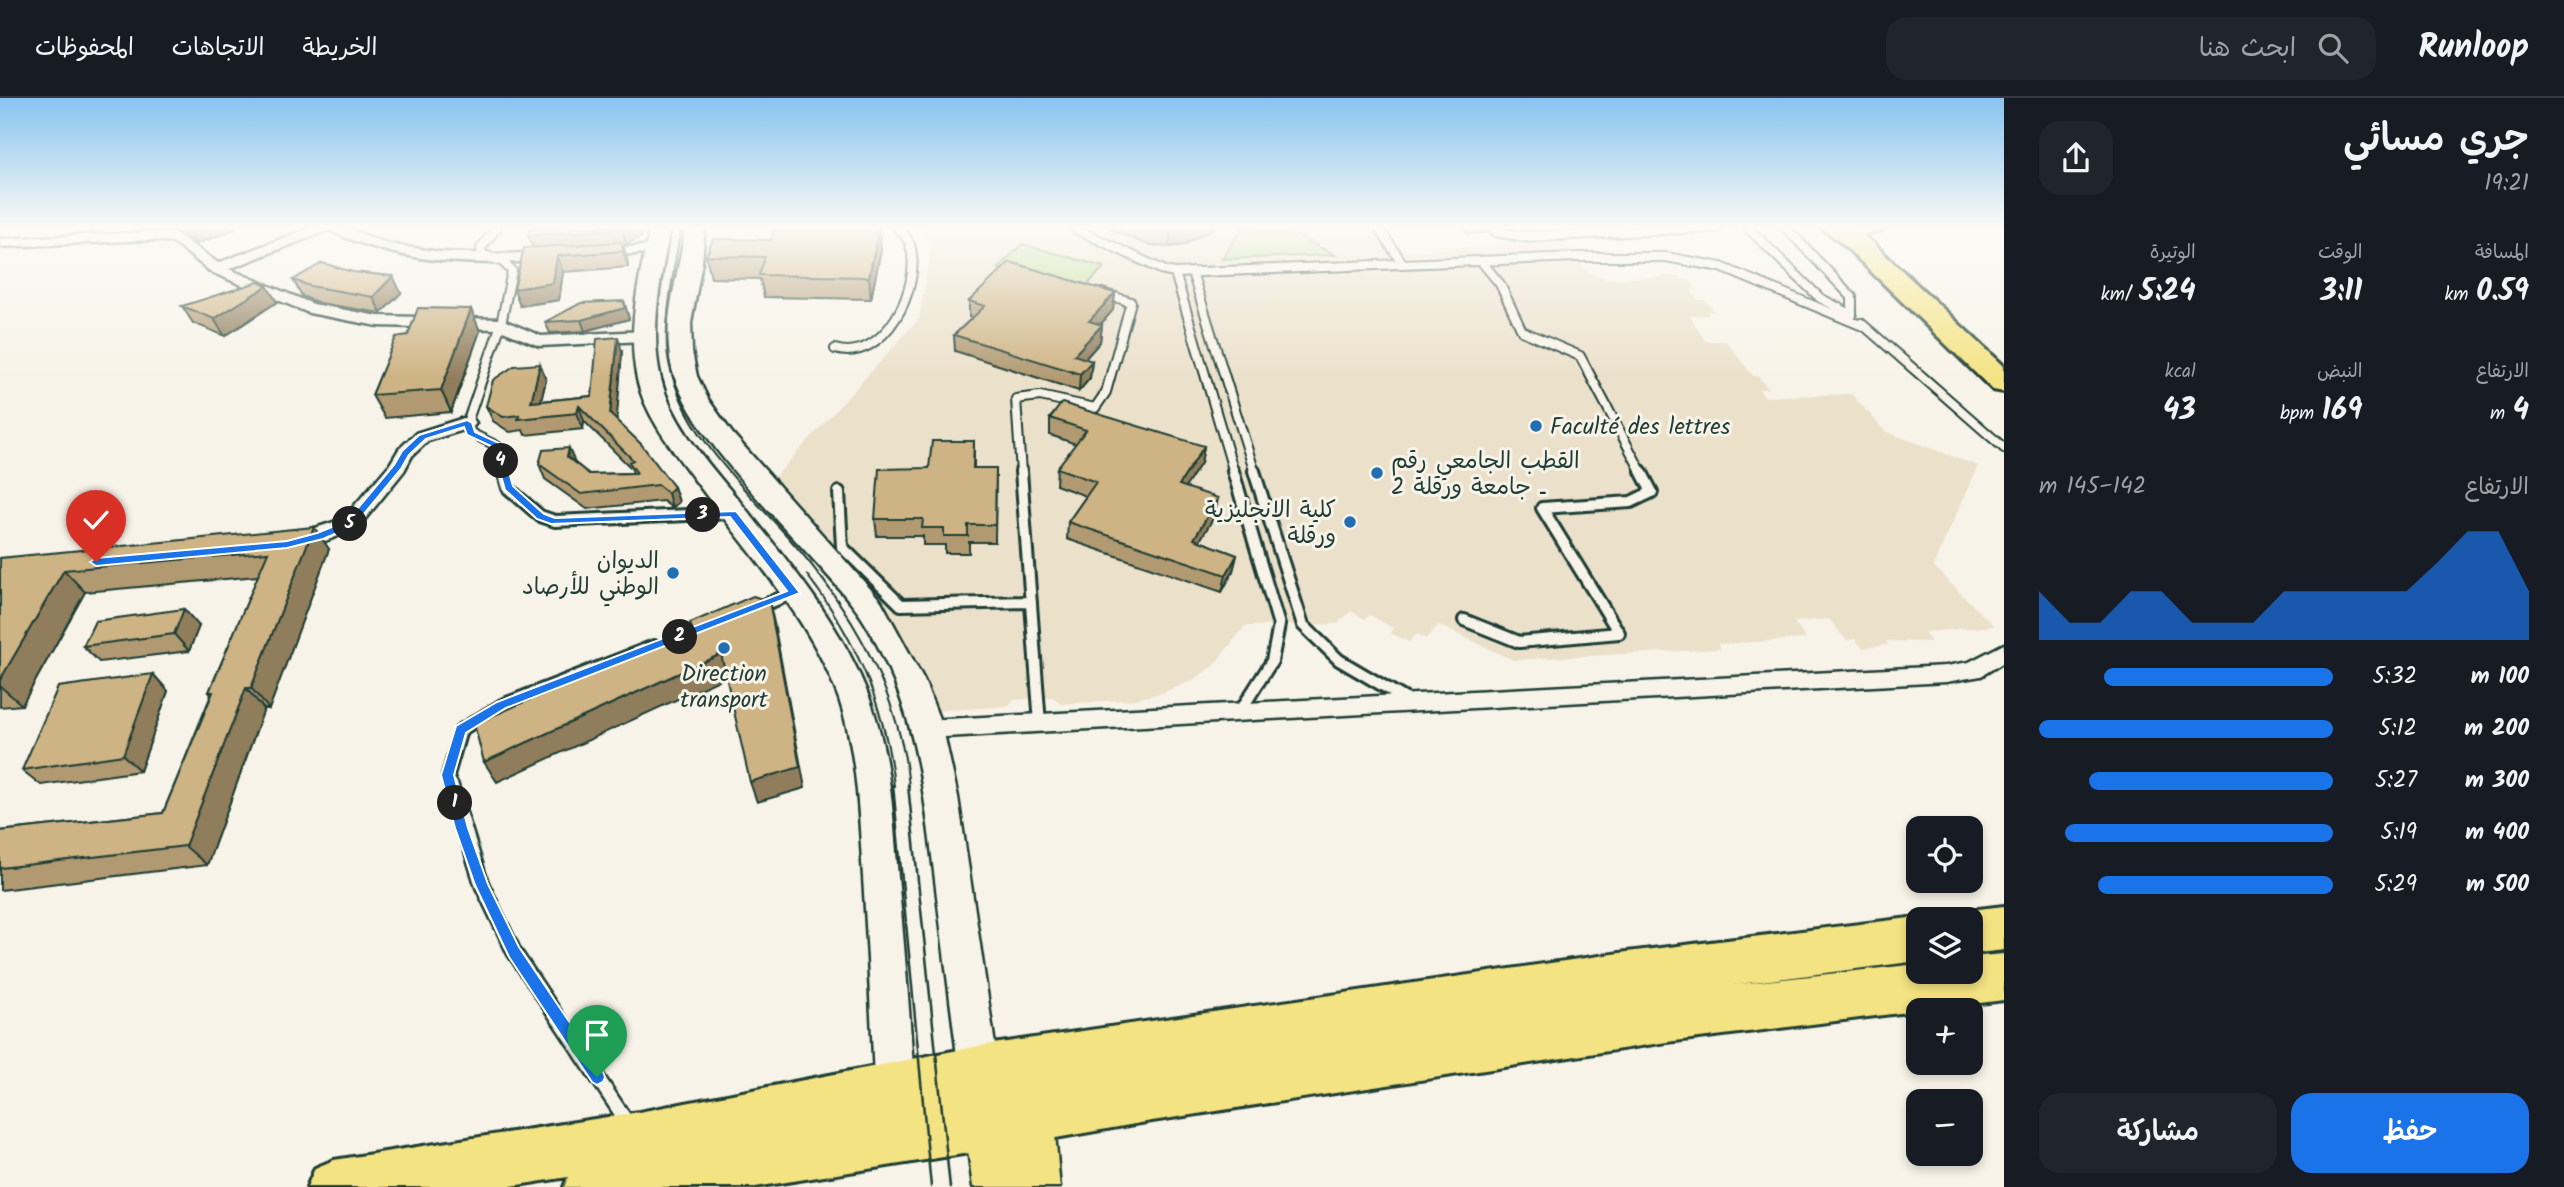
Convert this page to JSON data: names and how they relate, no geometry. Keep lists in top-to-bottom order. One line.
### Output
{"places":["Faculté des lettres","القطب الجامعي رقم 2 ـ جامعة ورقلة","كلية الانجليزية ورقلة","الديوان الوطني للأرصاد","Direction transport"],"page":{"header":"Runloop","search":"ابحث هنا","nav":["الخريطة","الاتجاهات","المحفوظات"],"heading":["جري مسائي","19:21"],"stats":[["المسافة","0.59 km"],["الوقت","3:11"],["الوتيرة","5:24 /km"],["الارتفاع","4 m"],["النبض","169 bpm"],["kcal","43"]],"pins":["4","3","5","2","1"],"chart":["الارتفاع","142–145 m"],"list":[{"name":"100 m","note":"5:32"},{"name":"200 m","note":"5:12"},{"name":"300 m","note":"5:27"},{"name":"400 m","note":"5:19"},{"name":"500 m","note":"5:29"}],"map_buttons":["+","−"],"buttons":["حفظ","مشاركة"]}}
